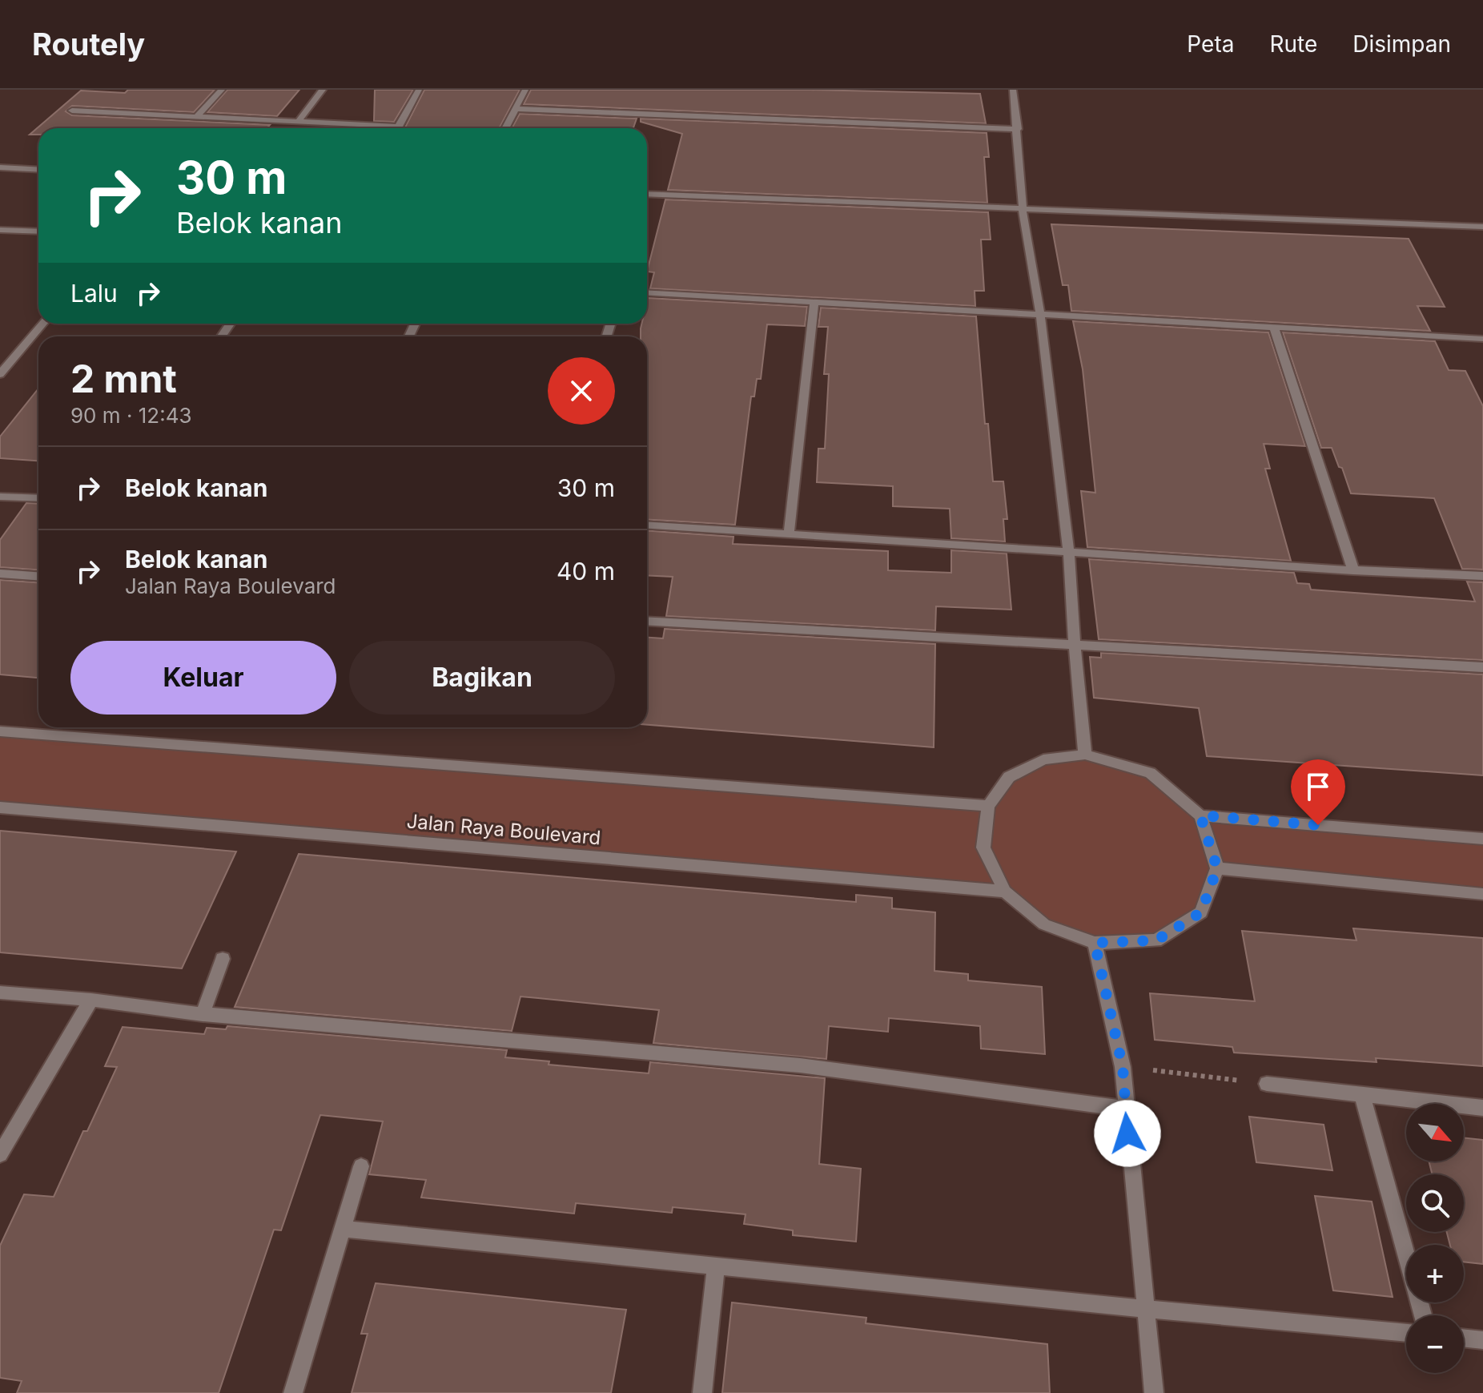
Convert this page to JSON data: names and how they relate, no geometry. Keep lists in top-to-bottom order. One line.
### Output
{"streets":{"street":["Jalan Raya Boulevard"]},"north":"bottom right","page":{"header":"Routely","nav":["Peta","Rute","Disimpan"],"turn":["30 m","Belok kanan"],"then":"Lalu","heading":["2 mnt","90 m · 12:43"],"list":[{"name":"Belok kanan","value":"30 m"},{"name":"Belok kanan","note":"Jalan Raya Boulevard","value":"40 m"}],"buttons":["Keluar","Bagikan"],"map_buttons":["+","−"]}}
